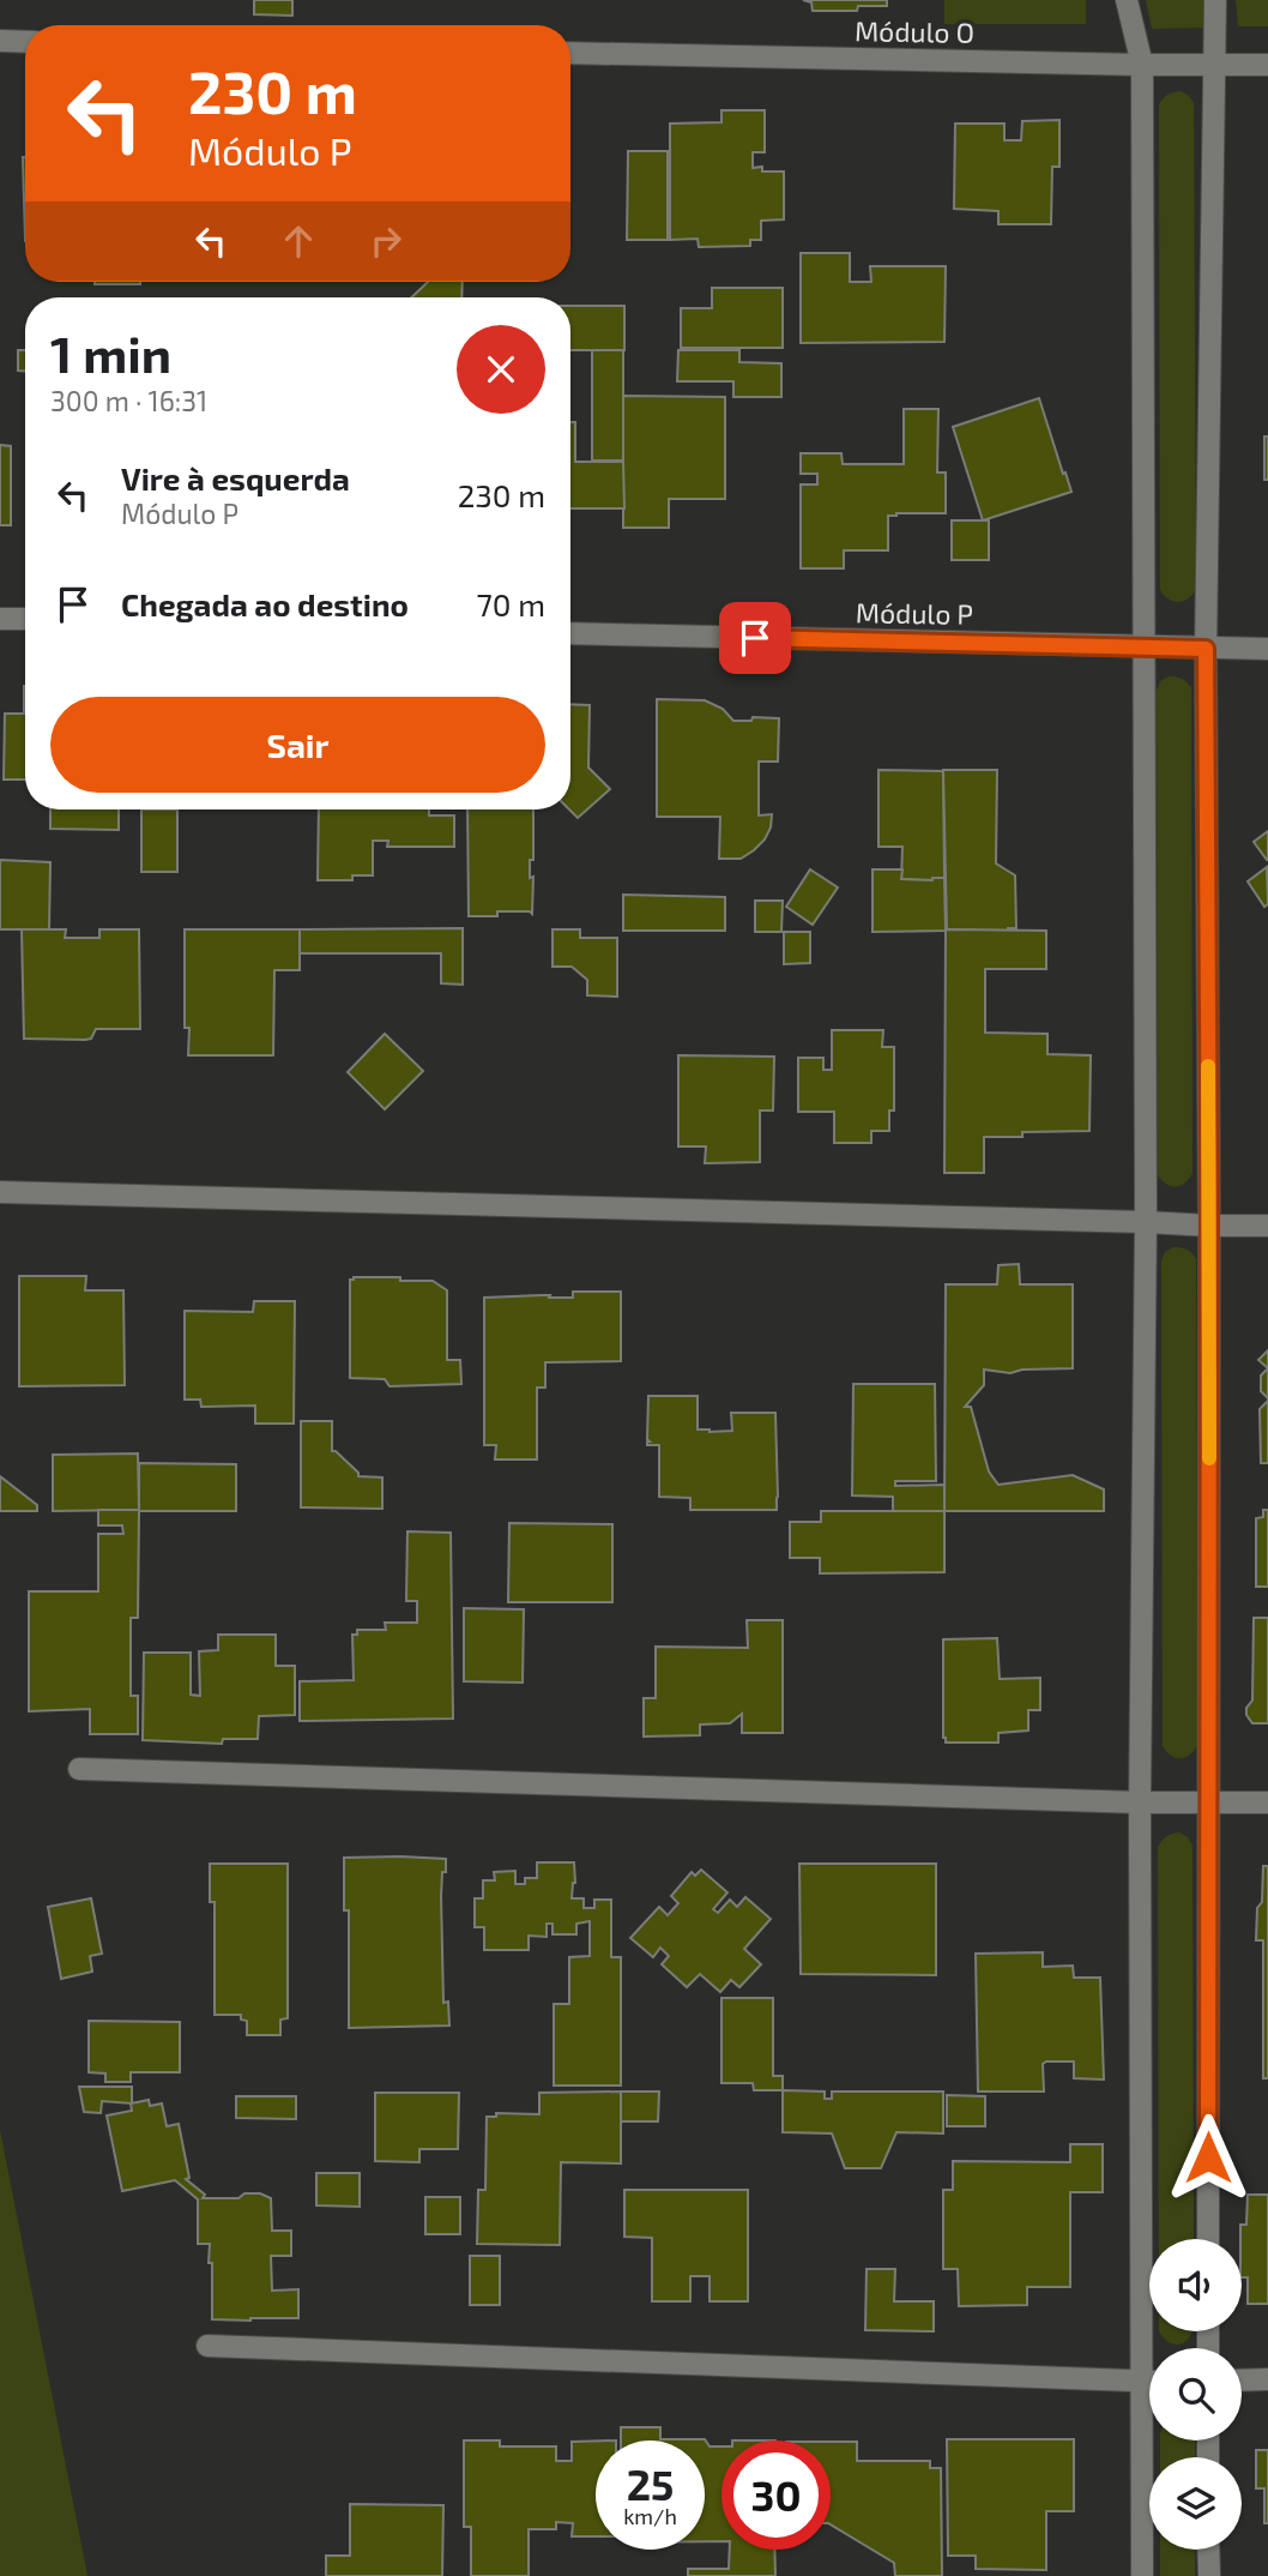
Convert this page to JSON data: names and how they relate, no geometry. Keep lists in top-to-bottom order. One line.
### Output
{"streets":{"street":["Módulo O","Módulo P"]},"page":{"turn":["230 m","Módulo P"],"heading":["1 min","300 m · 16:31"],"list":[{"name":"Vire à esquerda","note":"Módulo P","value":"230 m"},{"name":"Chegada ao destino","value":"70 m"}],"buttons":"Sair","speed":"25 km/h","limit":"30"}}
